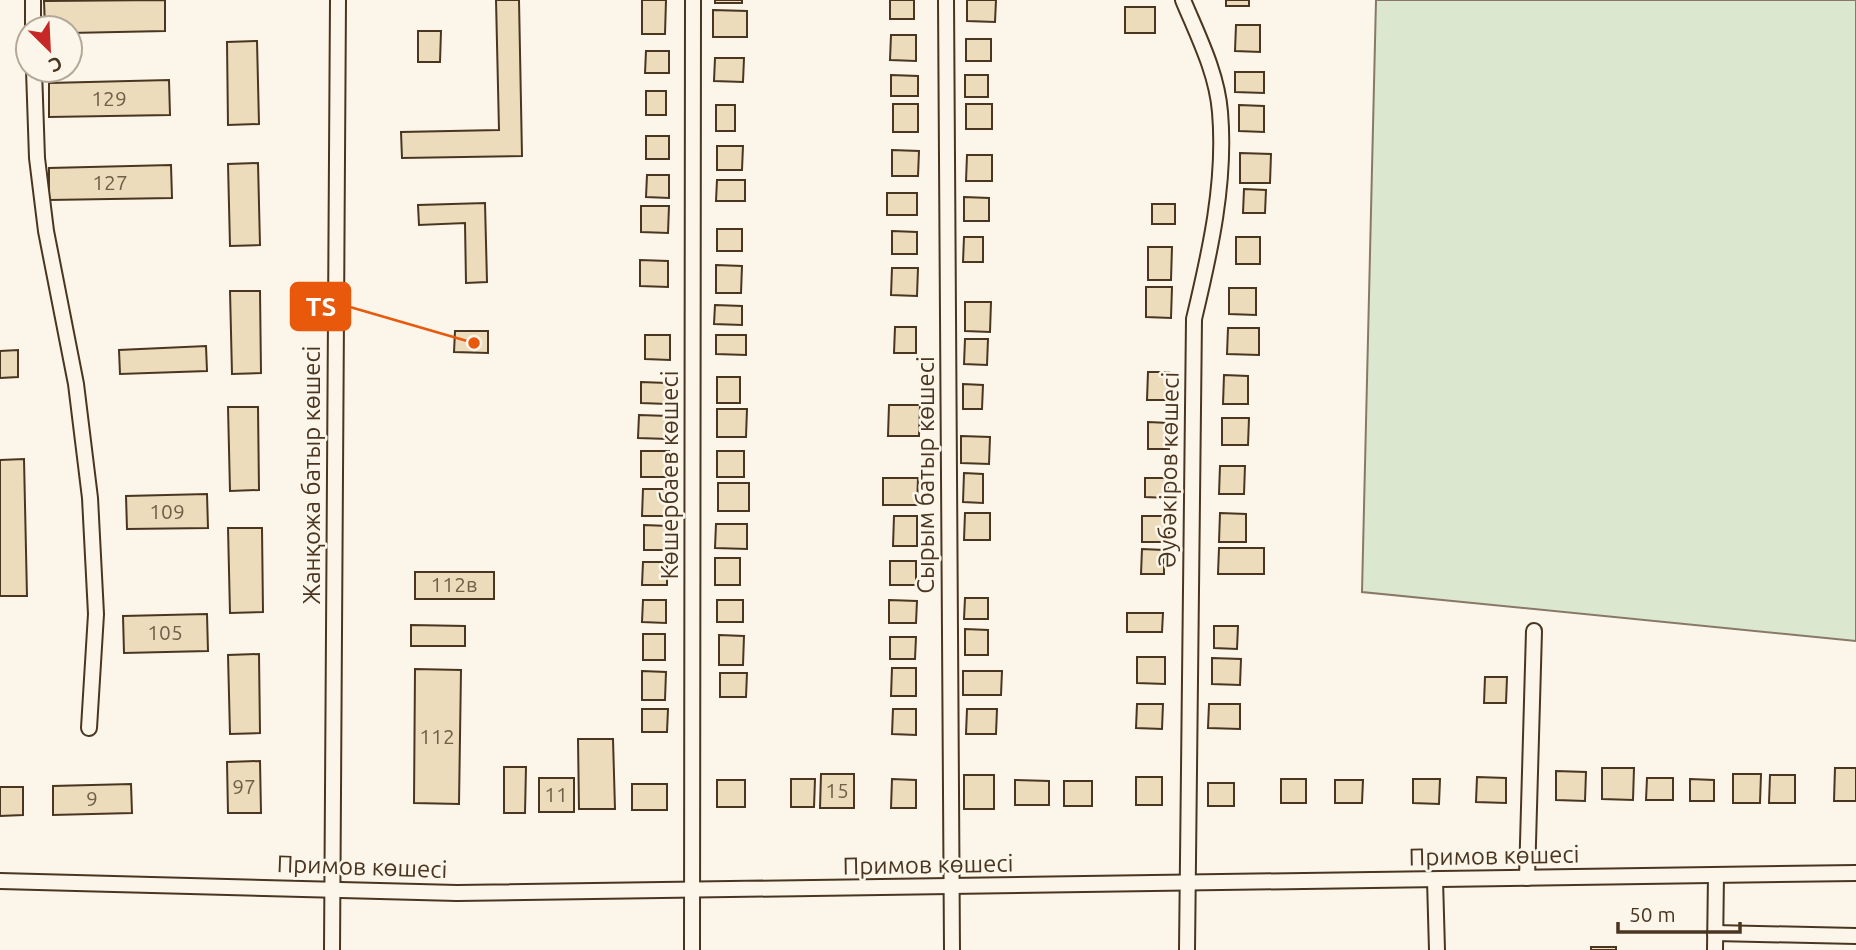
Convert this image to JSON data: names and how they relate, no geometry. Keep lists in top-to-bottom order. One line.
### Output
{"streets":{"street":["Әубәкіров көшесі","Жанқожа батыр көшесі","Көшербаев көшесі","Сырым батыр көшесі","Примов көшесі"]},"crossings":[["Әубәкіров көшесі","Примов көшесі"],["Жанқожа батыр көшесі","Примов көшесі"],["Көшербаев көшесі","Примов көшесі"],["Сырым батыр көшесі","Примов көшесі"]],"places":["TS"],"house_numbers":["129","127","109","112в","105","112","97","15","11","9"],"scale_bar":"50 m","north":"bottom right"}
